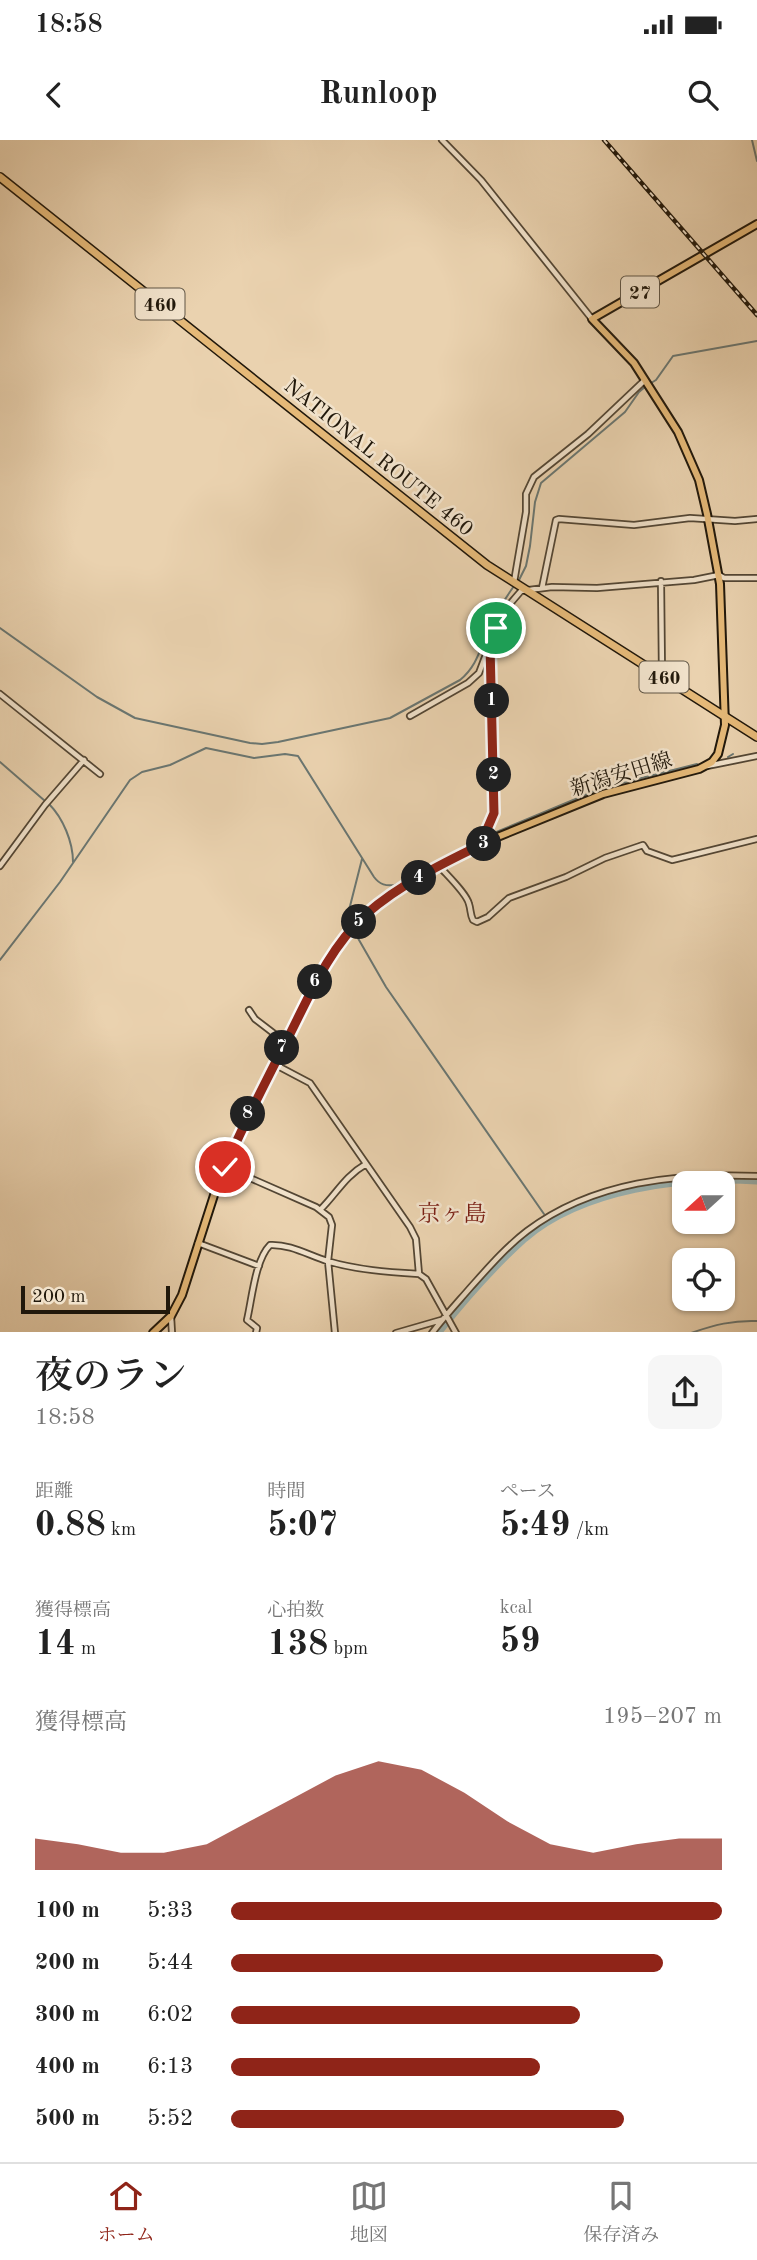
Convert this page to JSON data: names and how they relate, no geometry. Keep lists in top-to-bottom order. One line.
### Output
{"streets":{"highway":["460","NATIONAL ROUTE 460"],"main road":["27","新潟安田線"]},"crossings":[["27","NATIONAL ROUTE 460"],["27","新潟安田線"]],"districts":["京ヶ島"],"scale_bar":"200 m","north":"left","page":{"status":"18:58","header":"Runloop","pins":["1","2","3","4","5","6","7","8"],"scale":"200 m","heading":["夜のラン","18:58"],"stats":[["距離","0.88 km"],["時間","5:07"],["ペース","5:49 /km"],["獲得標高","14 m"],["心拍数","138 bpm"],["kcal","59"]],"chart":["獲得標高","195–207 m"],"list":[{"name":"100 m","note":"5:33"},{"name":"200 m","note":"5:44"},{"name":"300 m","note":"6:02"},{"name":"400 m","note":"6:13"},{"name":"500 m","note":"5:52"}],"tabs":["ホーム","地図","保存済み"]}}
